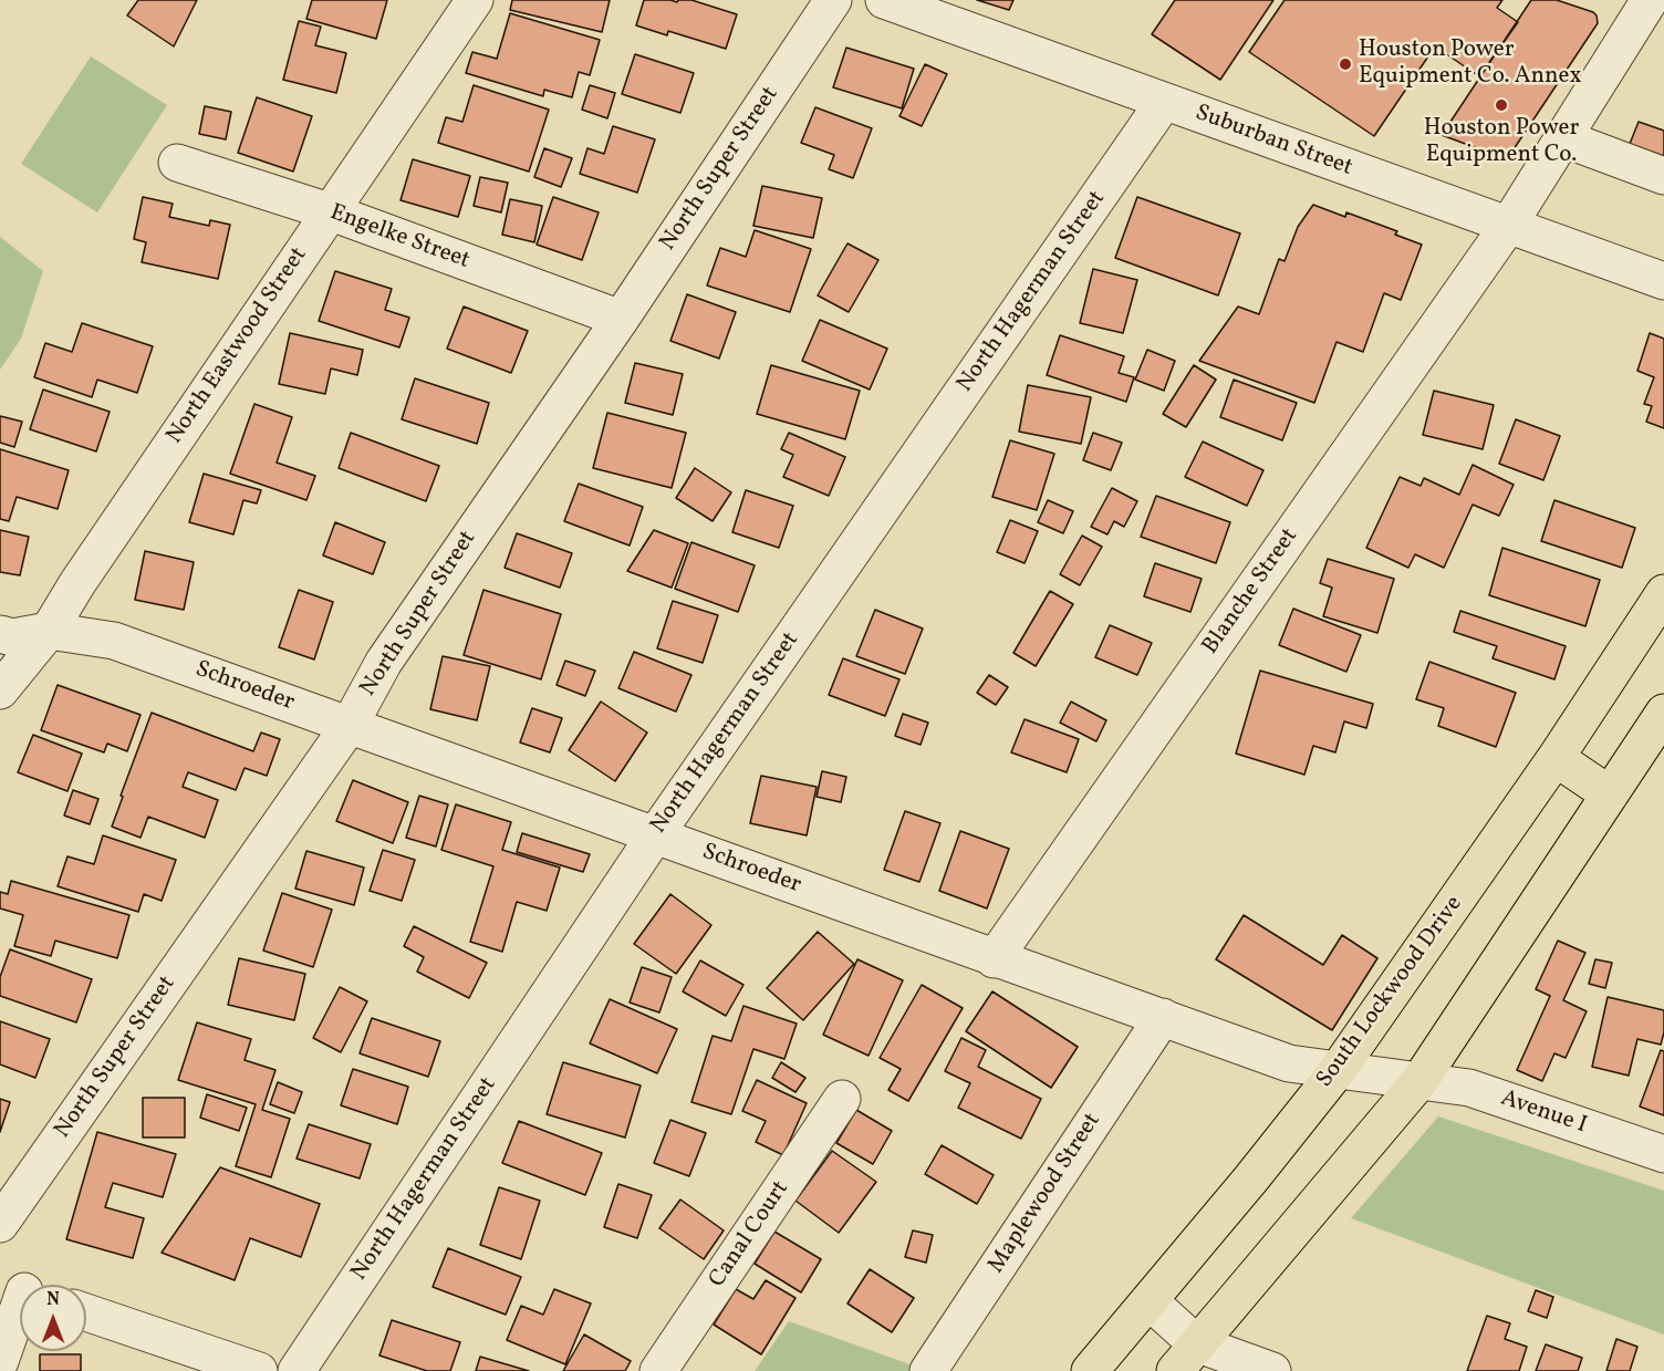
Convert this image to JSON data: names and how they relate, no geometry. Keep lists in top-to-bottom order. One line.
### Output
{"streets":{"main road":["South Lockwood Drive"],"street":["Suburban Street","North Super Street","Engelke Street","North Hagerman Street","North Eastwood Street","Blanche Street","Schroeder","Avenue I","Maplewood Street","Canal Court"]},"crossings":[["Suburban Street","North Hagerman Street"],["Suburban Street","Blanche Street"],["North Super Street","Engelke Street"],["North Super Street","Schroeder"],["Engelke Street","North Eastwood Street"],["North Hagerman Street","Schroeder"],["North Eastwood Street","Schroeder"],["Blanche Street","Schroeder"],["Schroeder","South Lockwood Drive"],["Schroeder","Avenue I"],["Schroeder","Maplewood Street"]],"places":["Houston Power Equipment Co. Annex","Houston Power Equipment Co."],"north":"top"}
